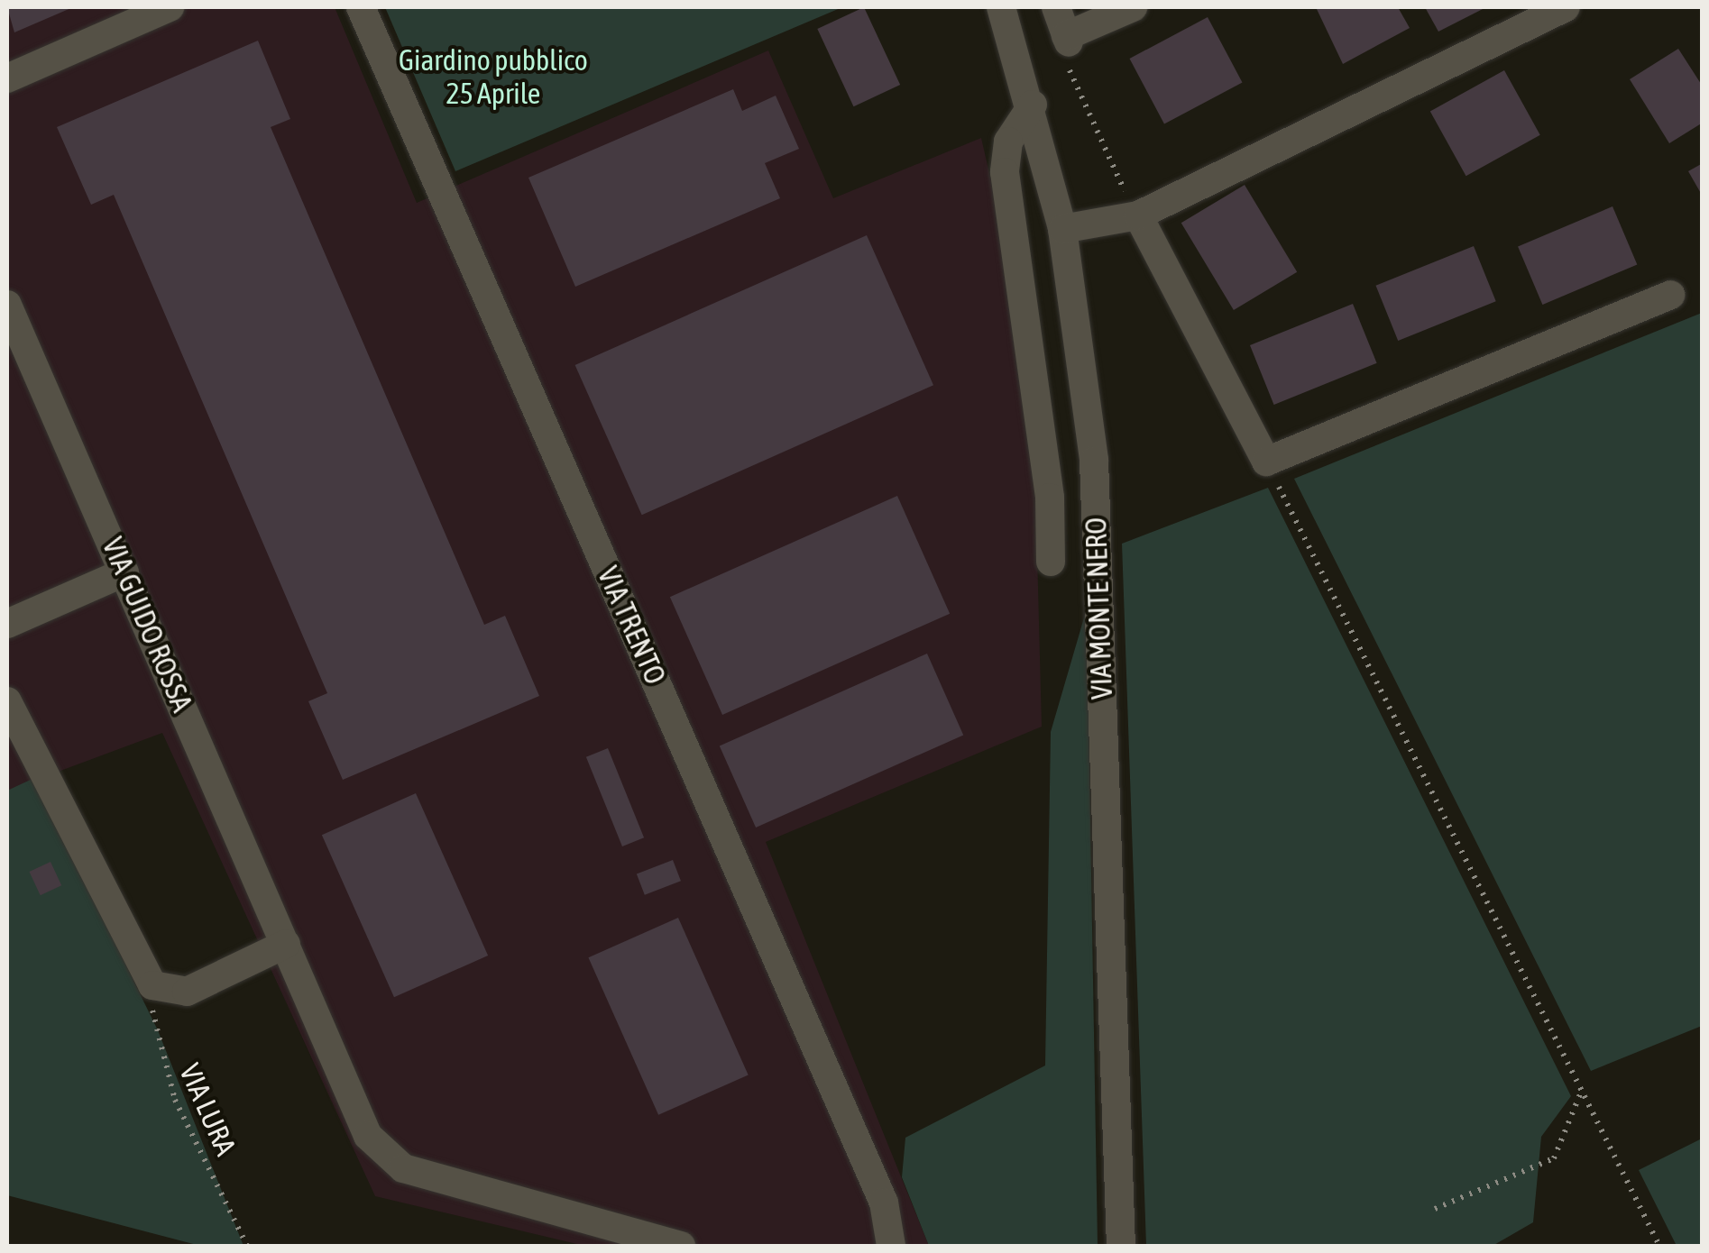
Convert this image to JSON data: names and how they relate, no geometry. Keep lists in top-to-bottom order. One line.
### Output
{"streets":{"street":["VIA MONTE NERO","VIA GUIDO ROSSA","VIA TRENTO"],"path":["VIA LURA"]},"parks":["Giardino pubblico 25 Aprile"]}
